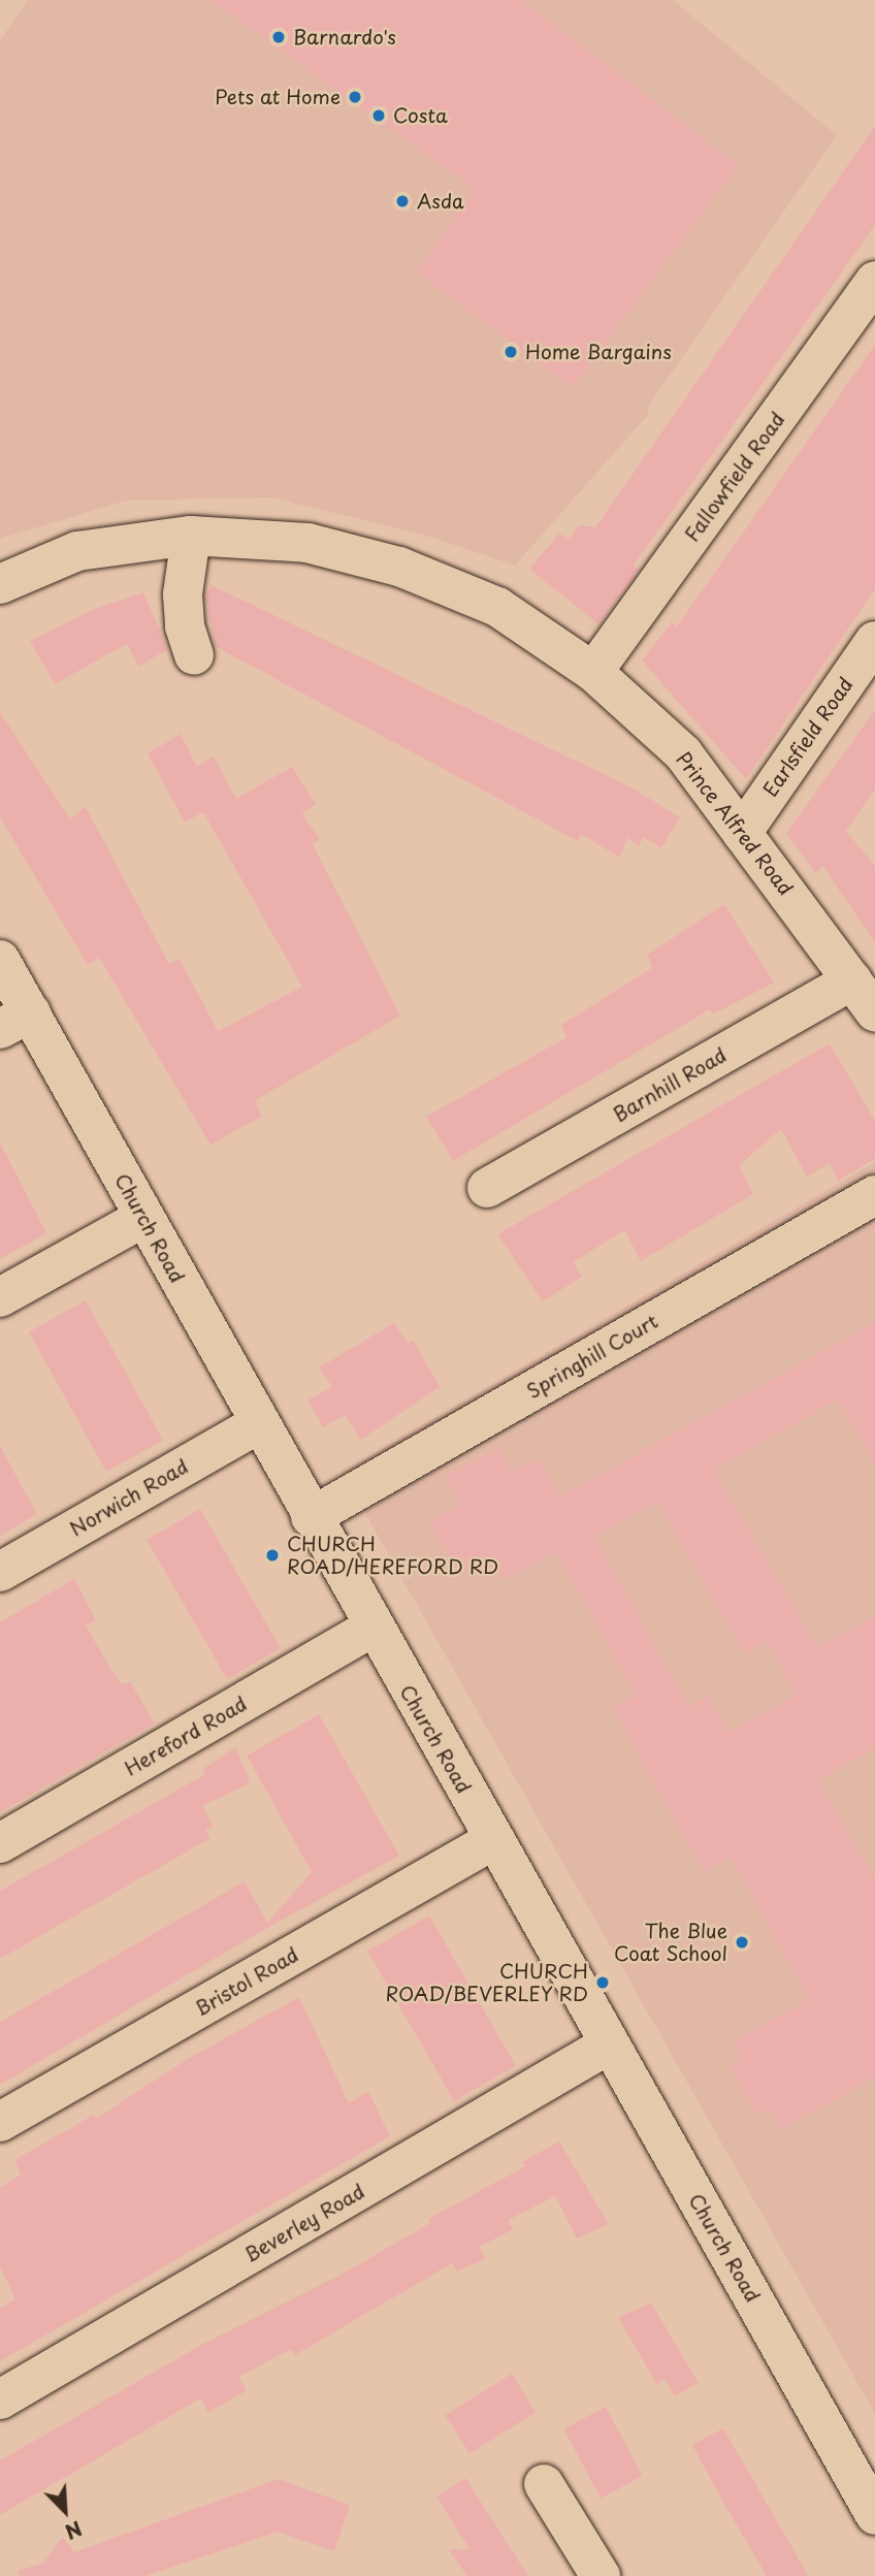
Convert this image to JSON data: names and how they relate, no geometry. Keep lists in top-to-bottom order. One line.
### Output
{"streets":{"street":["Fallowfield Road","Earlsfield Road","Prince Alfred Road","Barnhill Road","Church Road","Springhill Court","Norwich Road","Hereford Road","Bristol Road","Beverley Road"]},"crossings":[["Fallowfield Road","Prince Alfred Road"],["Earlsfield Road","Prince Alfred Road"],["Prince Alfred Road","Barnhill Road"],["Church Road","Springhill Court"],["Church Road","Norwich Road"],["Church Road","Hereford Road"],["Church Road","Bristol Road"],["Church Road","Beverley Road"]],"places":["Barnardo's","Pets at Home","Costa","Asda","Home Bargains","CHURCH ROAD/HEREFORD RD","The Blue Coat School","CHURCH ROAD/BEVERLEY RD"],"north":"bottom right"}
